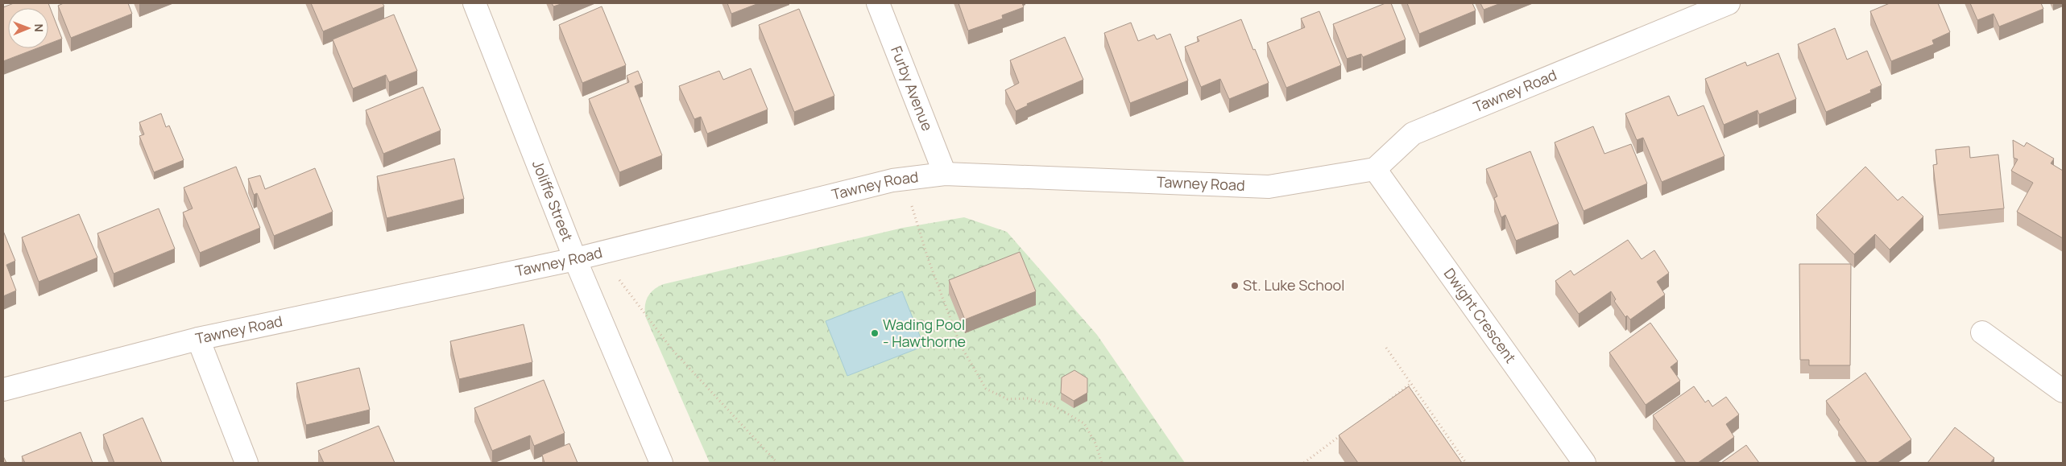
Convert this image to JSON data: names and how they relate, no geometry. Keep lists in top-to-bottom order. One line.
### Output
{"streets":{"street":["Furby Avenue","Tawney Road","Joliffe Street","Dwight Crescent"]},"crossings":[["Furby Avenue","Tawney Road"],["Tawney Road","Joliffe Street"],["Tawney Road","Dwight Crescent"]],"places":["St. Luke School","Wading Pool - Hawthorne"],"north":"right"}
